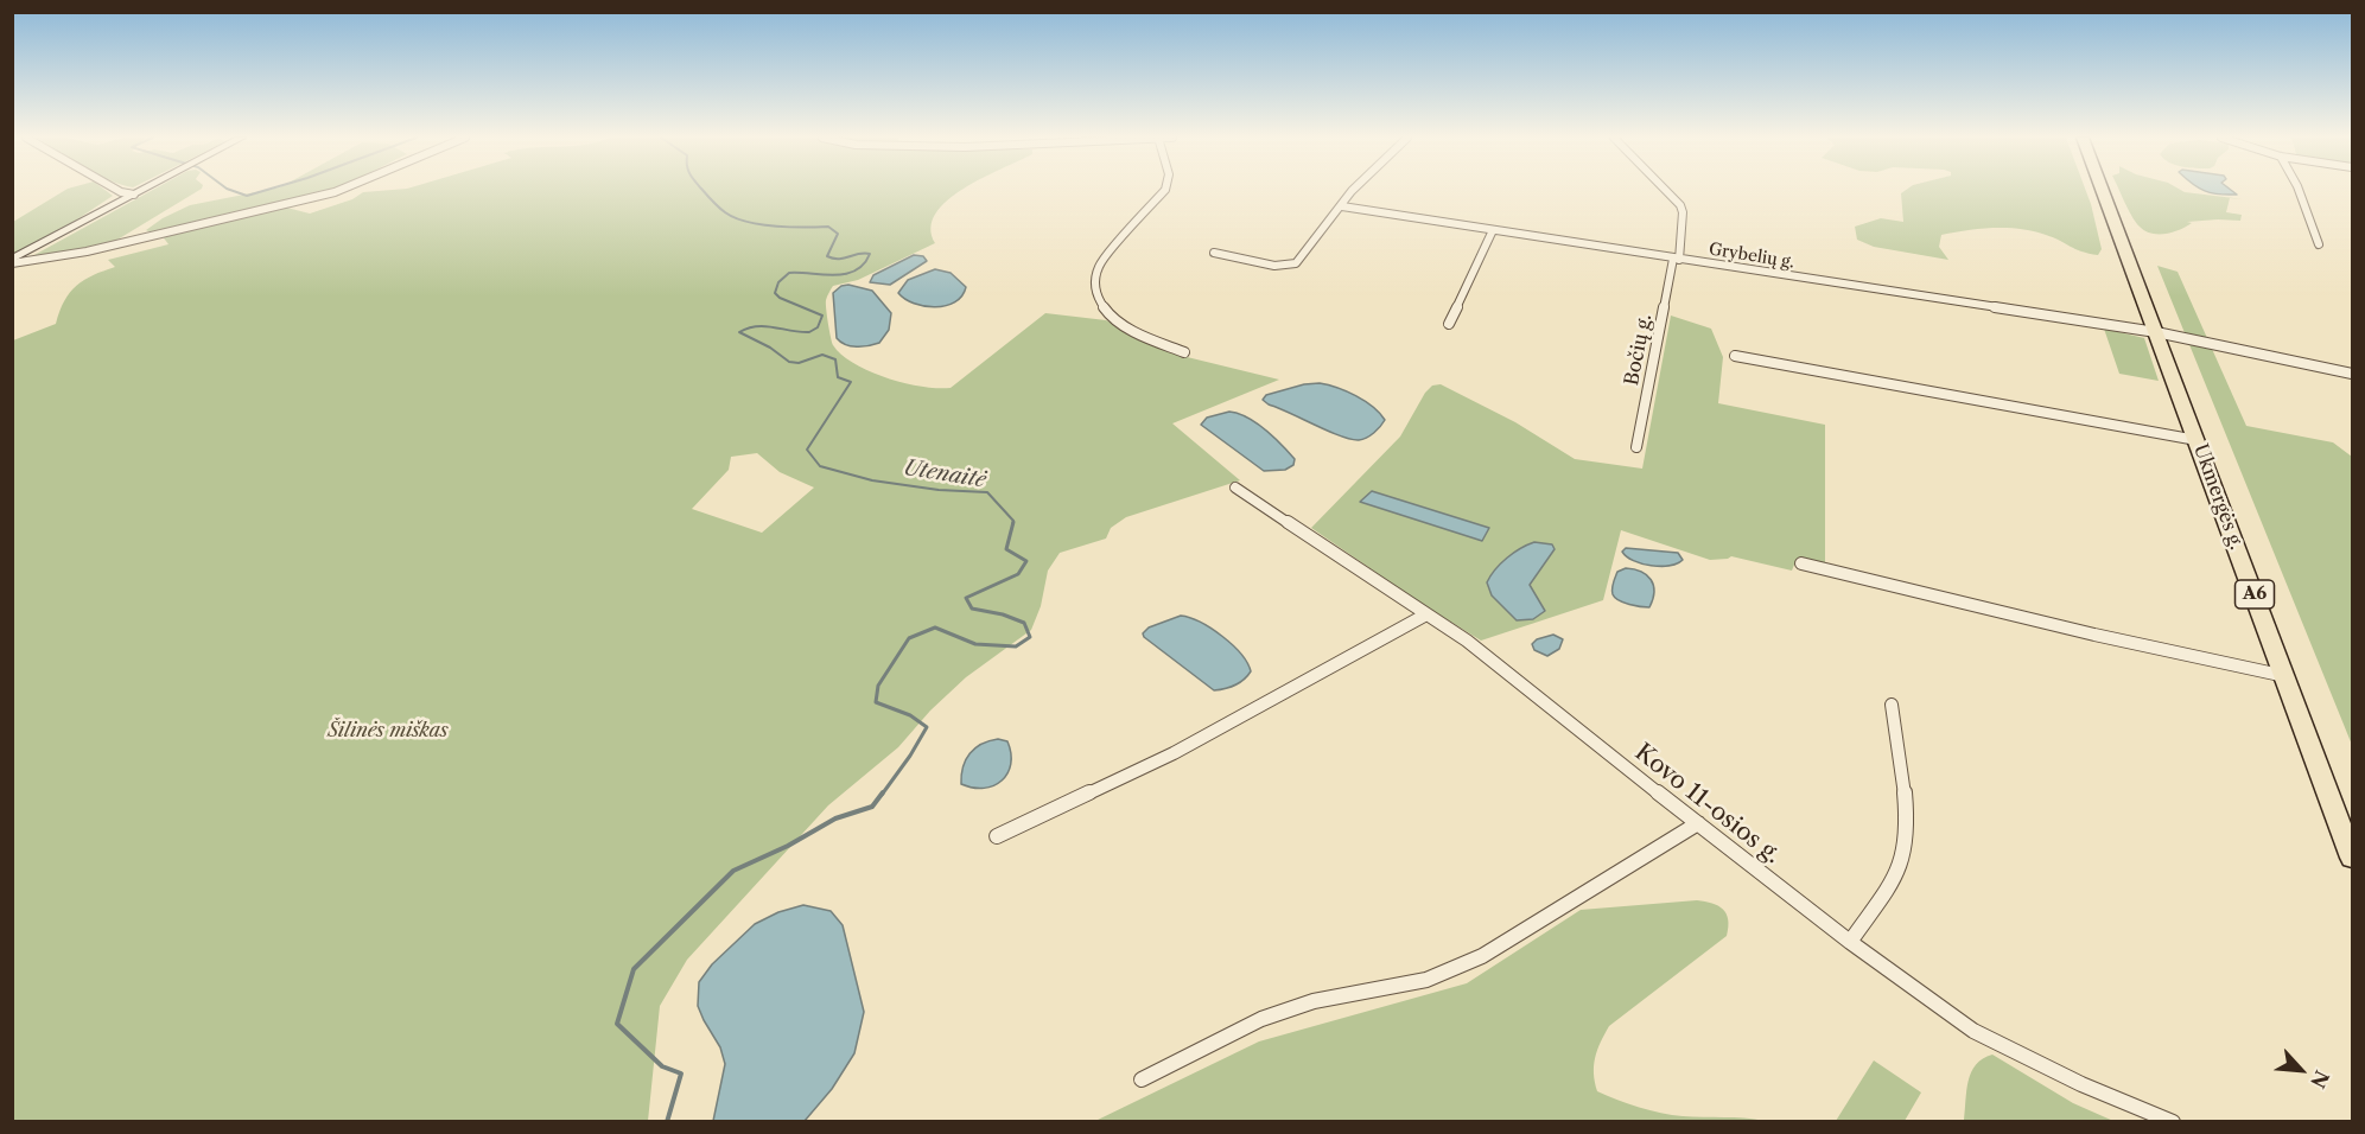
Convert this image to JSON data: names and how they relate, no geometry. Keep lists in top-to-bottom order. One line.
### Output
{"streets":{"highway":["Ukmergės g.","A6"],"street":["Grybelių g.","Bočių g.","Kovo 11-osios g."]},"crossings":[["Grybelių g.","Bočių g."],["Grybelių g.","Ukmergės g."]],"water":["Utenaitė"],"parks":["Šilinės miškas"],"north":"bottom right"}
